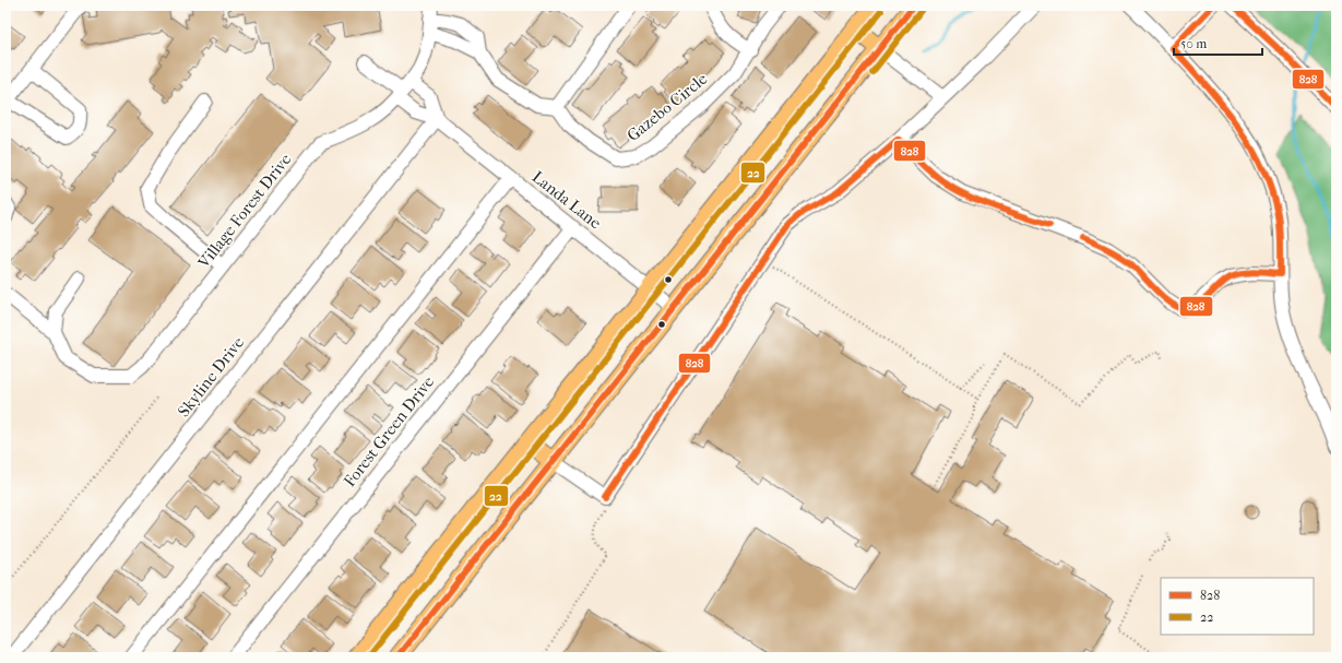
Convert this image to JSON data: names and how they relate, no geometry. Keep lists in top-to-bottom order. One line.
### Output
{"streets":{"street":["Gazebo Circle","Landa Lane","Village Forest Drive","Skyline Drive","Forest Green Drive"]},"crossings":[["Landa Lane","Skyline Drive"],["Landa Lane","Forest Green Drive"]],"lines":["transit line 828","transit line 22"],"legend":["828","22"],"scale_bar":"50 m"}
